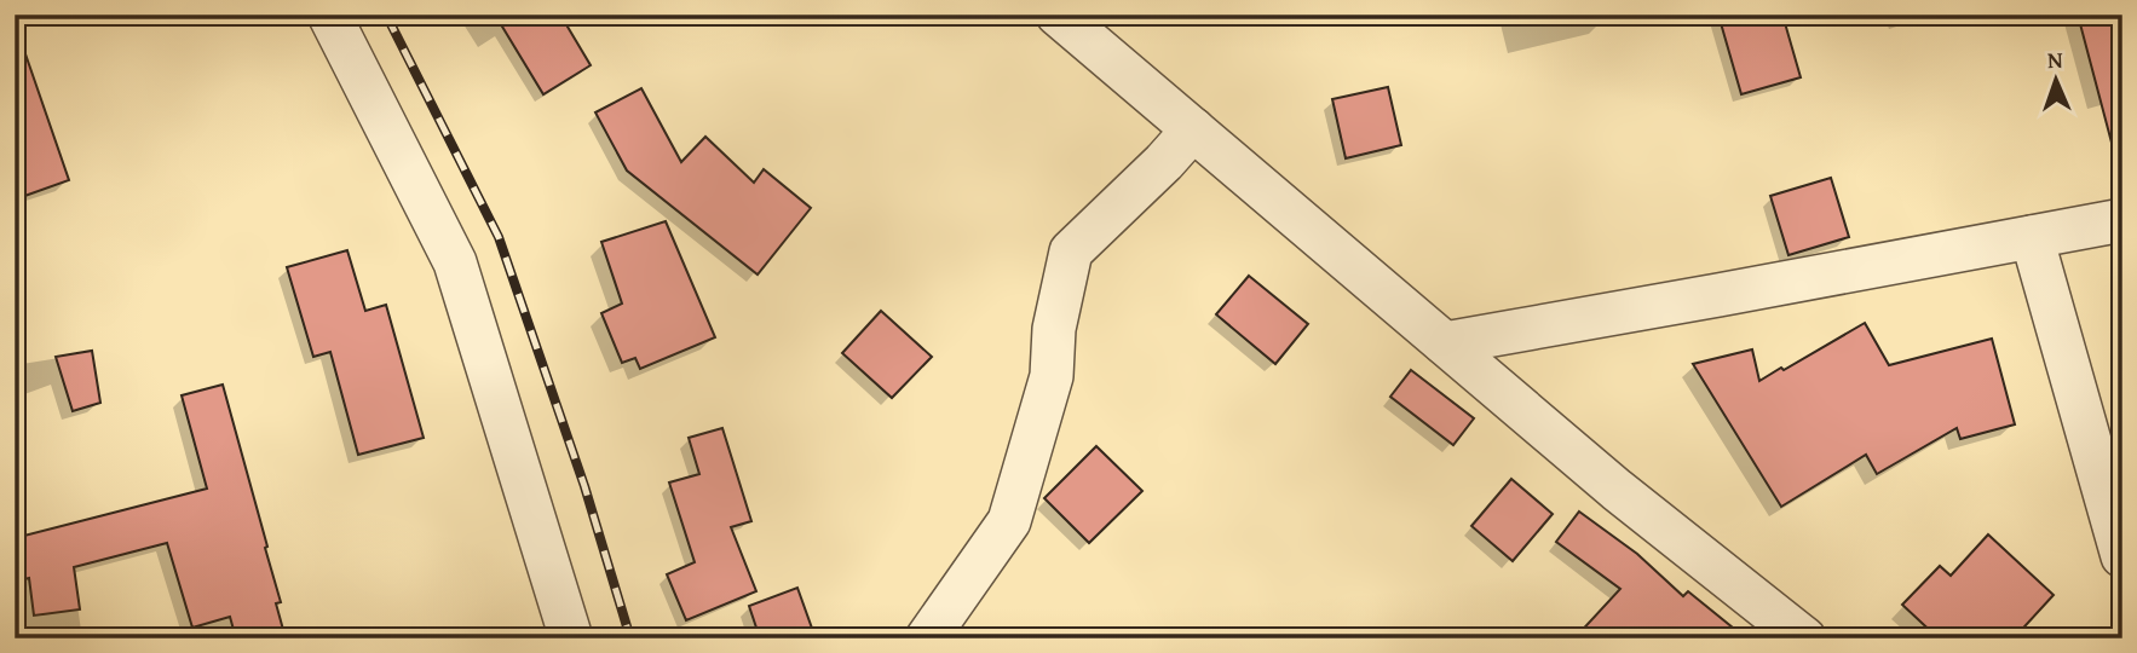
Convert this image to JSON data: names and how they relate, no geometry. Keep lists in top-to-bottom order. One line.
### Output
{"north":"top"}
